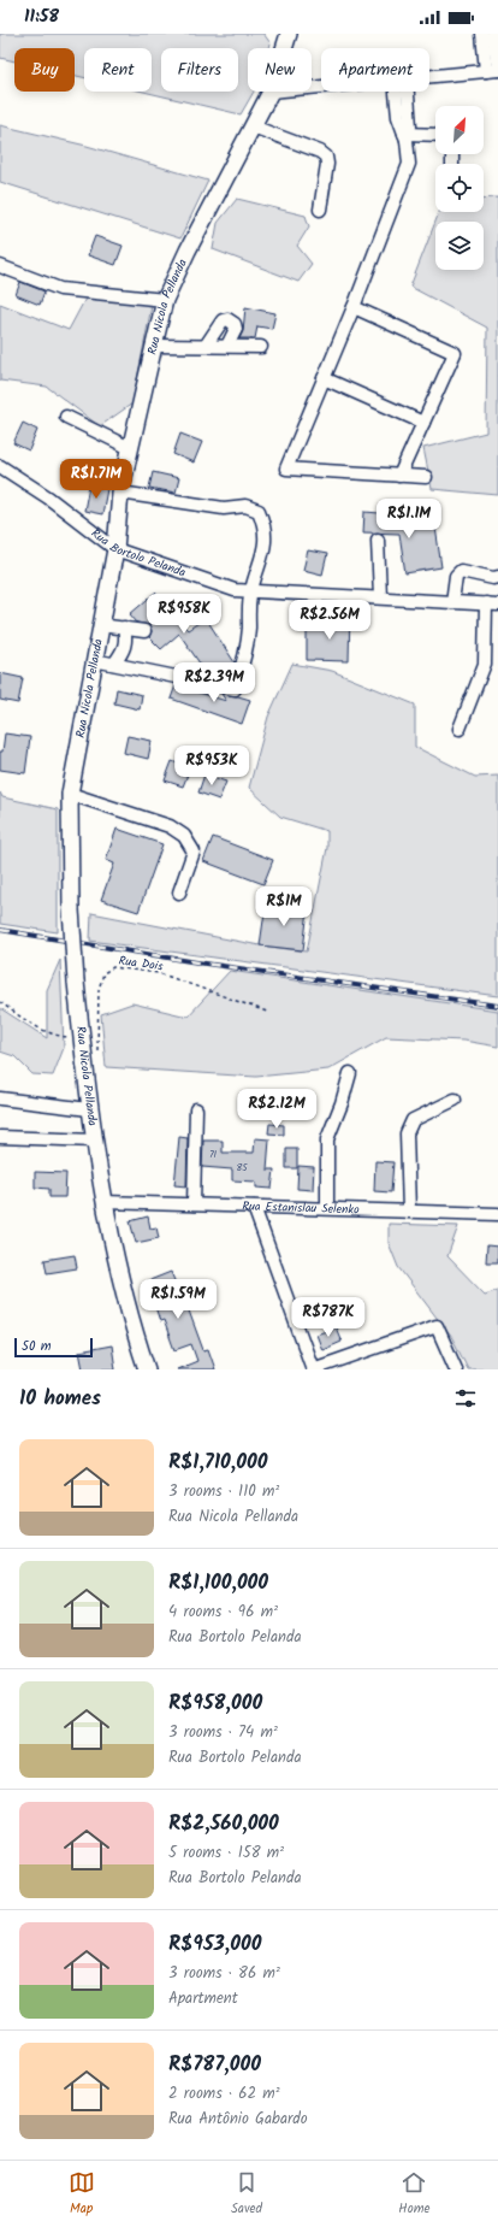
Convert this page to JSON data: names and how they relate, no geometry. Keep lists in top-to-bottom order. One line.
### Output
{"streets":{"main road":["Rua Nicola Pellanda"],"street":["Rua Bortolo Pelanda","Rua Estanislau Selenko"],"path":["Rua Dois"]},"crossings":[["Rua Nicola Pellanda","Rua Bortolo Pelanda"],["Rua Nicola Pellanda","Rua Estanislau Selenko"]],"house_numbers":["71","85"],"scale_bar":"50 m","north":"top right","page":{"status":"11:58","chip":["Buy","Rent","Filters","New","Apartment"],"price":["R$1.71M","R$1.1M","R$958K","R$2.56M","R$2.39M","R$953K","R$1M","R$2.12M","R$1.59M","R$787K"],"scale":"50 m","heading":"10 homes","list":[{"name":"R$1,710,000","note":"3 rooms · 110 m² · Rua Nicola Pellanda"},{"name":"R$1,100,000","note":"4 rooms · 96 m² · Rua Bortolo Pelanda"},{"name":"R$958,000","note":"3 rooms · 74 m² · Rua Bortolo Pelanda"},{"name":"R$2,560,000","note":"5 rooms · 158 m² · Rua Bortolo Pelanda"},{"name":"R$953,000","note":"3 rooms · 86 m² · Apartment"},{"name":"R$787,000","note":"2 rooms · 62 m² · Rua Antônio Gabardo"}],"tabs":["Map","Saved","Home"]}}
